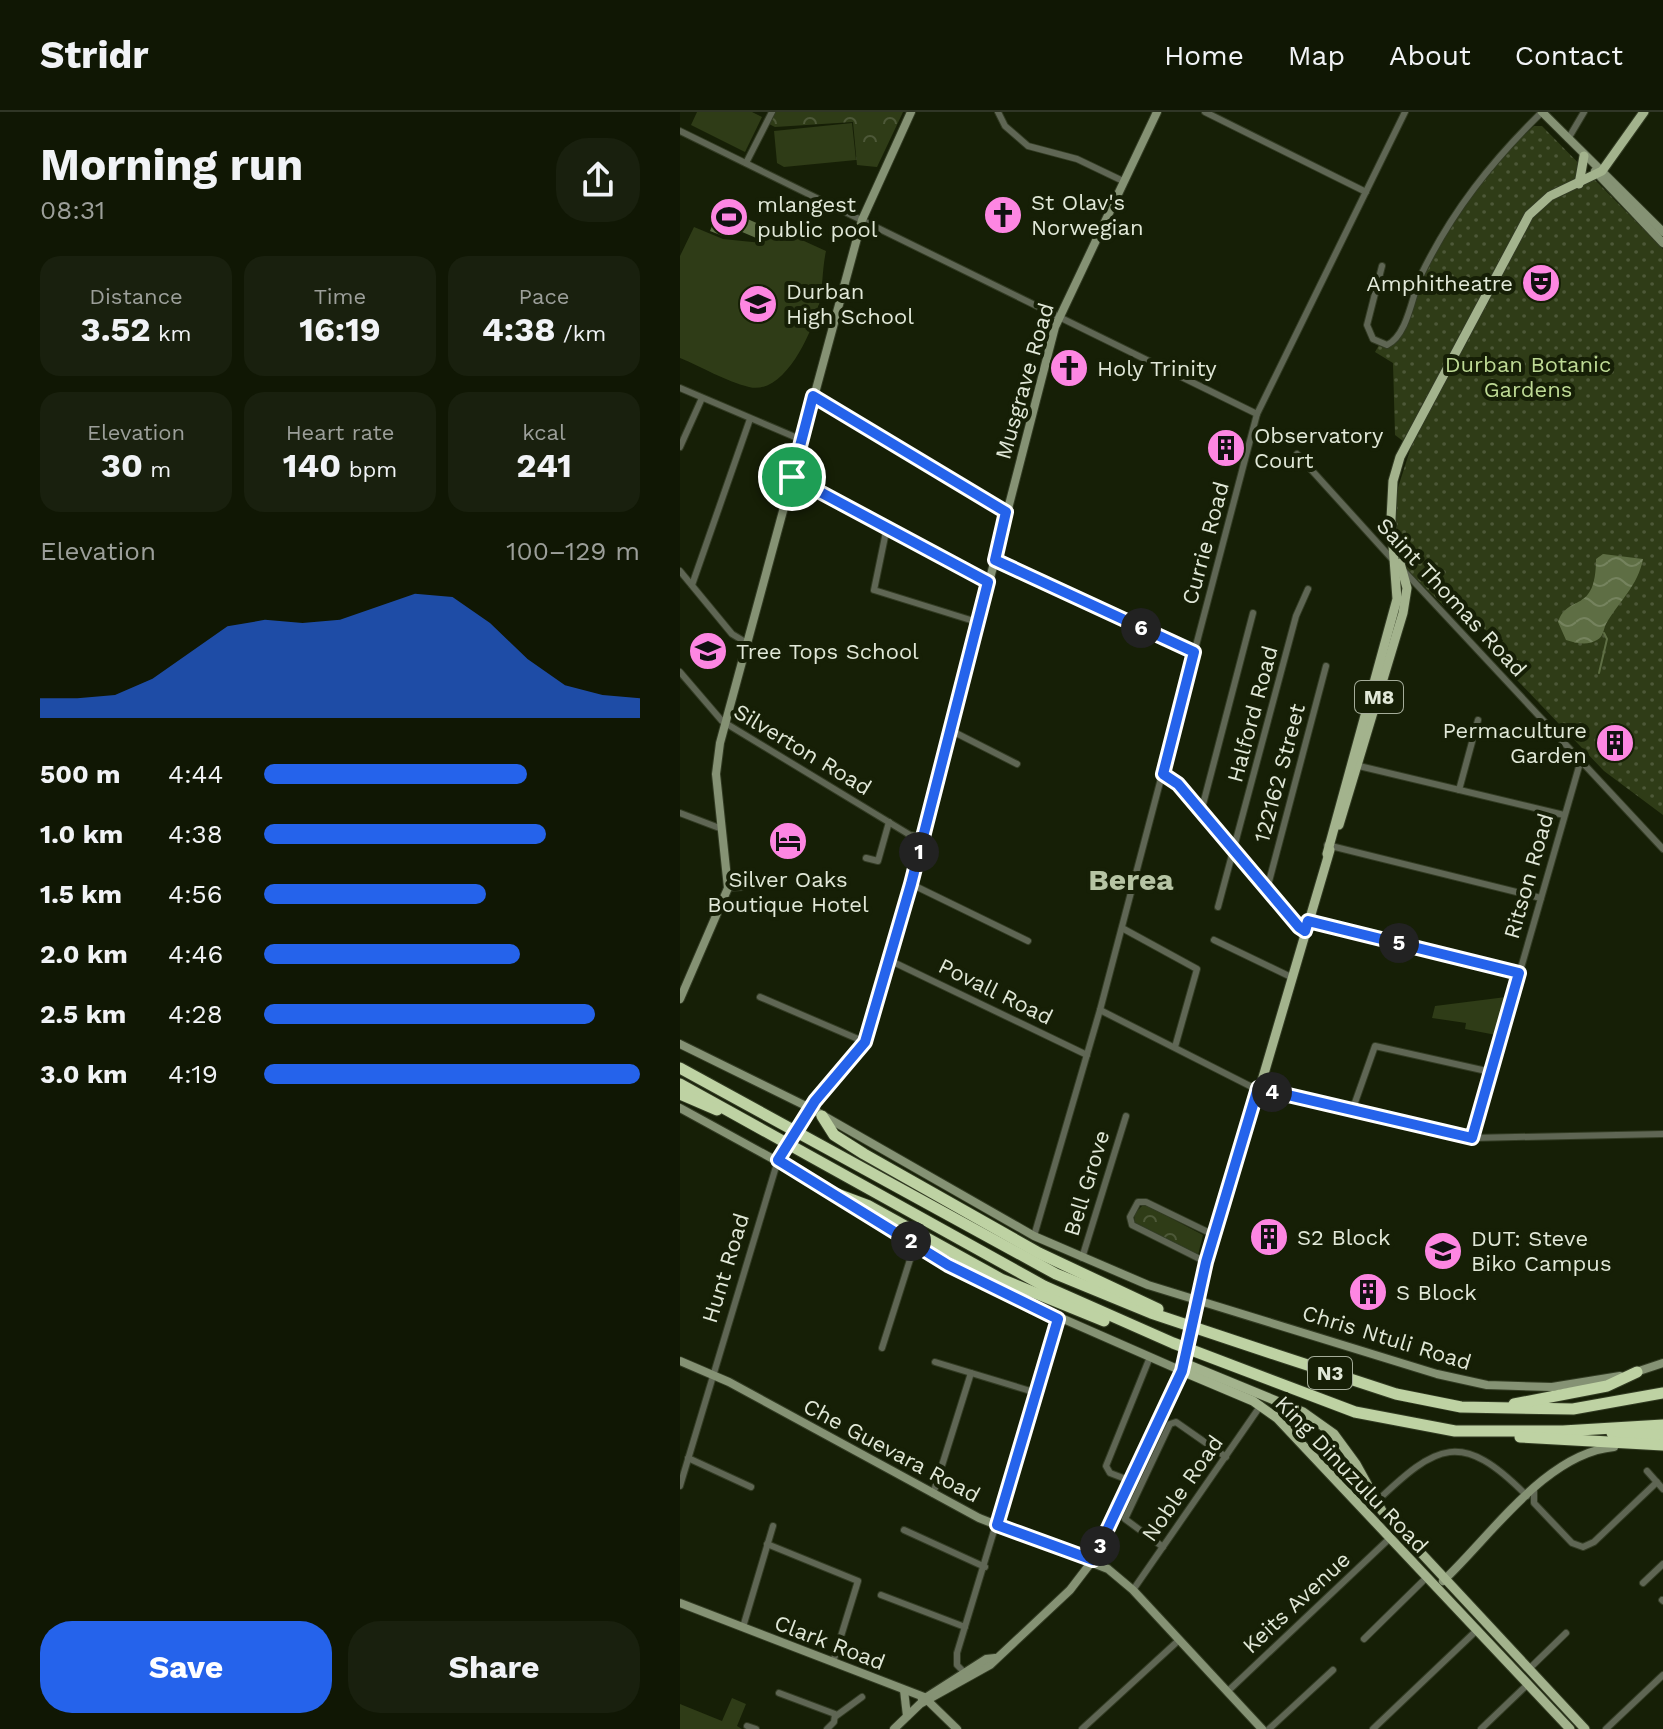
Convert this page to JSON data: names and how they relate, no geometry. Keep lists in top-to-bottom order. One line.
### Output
{"streets":{"highway":["N3"],"main road":["Musgrave Road","M8","Chris Ntuli Road","Che Guevara Road","King Dinuzulu Road","Clark Road"],"street":["Currie Road","Saint Thomas Road","Halford Road","Silverton Road","122162 Street","Ritson Road","Povall Road","Bell Grove","Hunt Road","Noble Road","Keits Avenue"]},"crossings":[["Musgrave Road","Silverton Road"],["Musgrave Road","Povall Road"],["Musgrave Road","Hunt Road"],["Musgrave Road","King Dinuzulu Road"],["Currie Road","Povall Road"],["Saint Thomas Road","M8"],["Saint Thomas Road","Ritson Road"],["M8","Chris Ntuli Road"],["M8","Che Guevara Road"],["M8","King Dinuzulu Road"],["M8","Clark Road"],["Hunt Road","Che Guevara Road"],["Hunt Road","King Dinuzulu Road"],["Che Guevara Road","Noble Road"],["Che Guevara Road","Keits Avenue"],["King Dinuzulu Road","Noble Road"],["King Dinuzulu Road","Keits Avenue"]],"districts":["Berea"],"parks":["Durban Botanic Gardens"],"places":{"church":["St Olav's Norwegian","Holy Trinity"],"sports":["mlangest public pool"],"theatre":["Amphitheatre"],"school or university":["Durban High School","Tree Tops School","DUT: Steve Biko Campus"],"building":["Observatory Court","Permaculture Garden","S2 Block","S Block"],"hotel":["Silver Oaks Boutique Hotel"]},"page":{"header":"Stridr","nav":["Home","Map","About","Contact"],"heading":["Morning run","08:31"],"stats":[["Distance","3.52 km"],["Time","16:19"],["Pace","4:38 /km"],["Elevation","30 m"],["Heart rate","140 bpm"],["kcal","241"]],"chart":["Elevation","100–129 m"],"pins":["6","1","5","4","2","3"],"list":[{"name":"500 m","note":"4:44"},{"name":"1.0 km","note":"4:38"},{"name":"1.5 km","note":"4:56"},{"name":"2.0 km","note":"4:46"},{"name":"2.5 km","note":"4:28"},{"name":"3.0 km","note":"4:19"}],"buttons":["Save","Share"]}}
